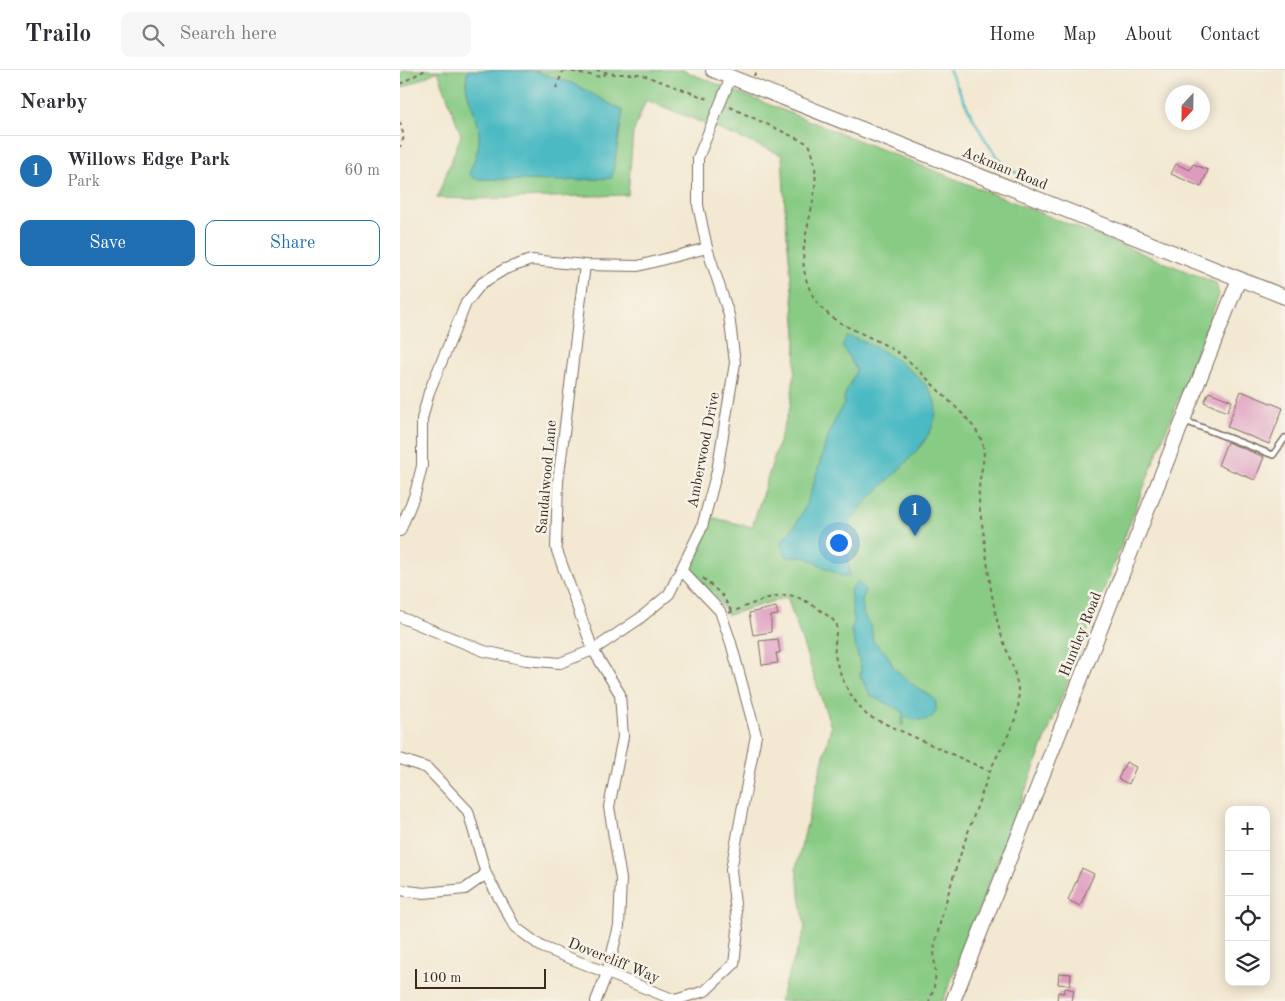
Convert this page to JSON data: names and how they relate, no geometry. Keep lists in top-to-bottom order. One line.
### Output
{"streets":{"street":["Ackman Road","Amberwood Drive","Sandalwood Lane","Huntley Road","Dovercliff Way"]},"crossings":[["Ackman Road","Amberwood Drive"],["Ackman Road","Huntley Road"],["Amberwood Drive","Sandalwood Lane"],["Amberwood Drive","Dovercliff Way"],["Sandalwood Lane","Dovercliff Way"]],"scale_bar":"100 m","north":"bottom","page":{"header":"Trailo","search":"Search here","nav":["Home","Map","About","Contact"],"heading":"Nearby","list":[{"mark":"1","name":"Willows Edge Park","note":"Park","value":"60 m"}],"buttons":["Save","Share"],"pins":"1","map_buttons":["+","−"],"scale":"100 m"}}
